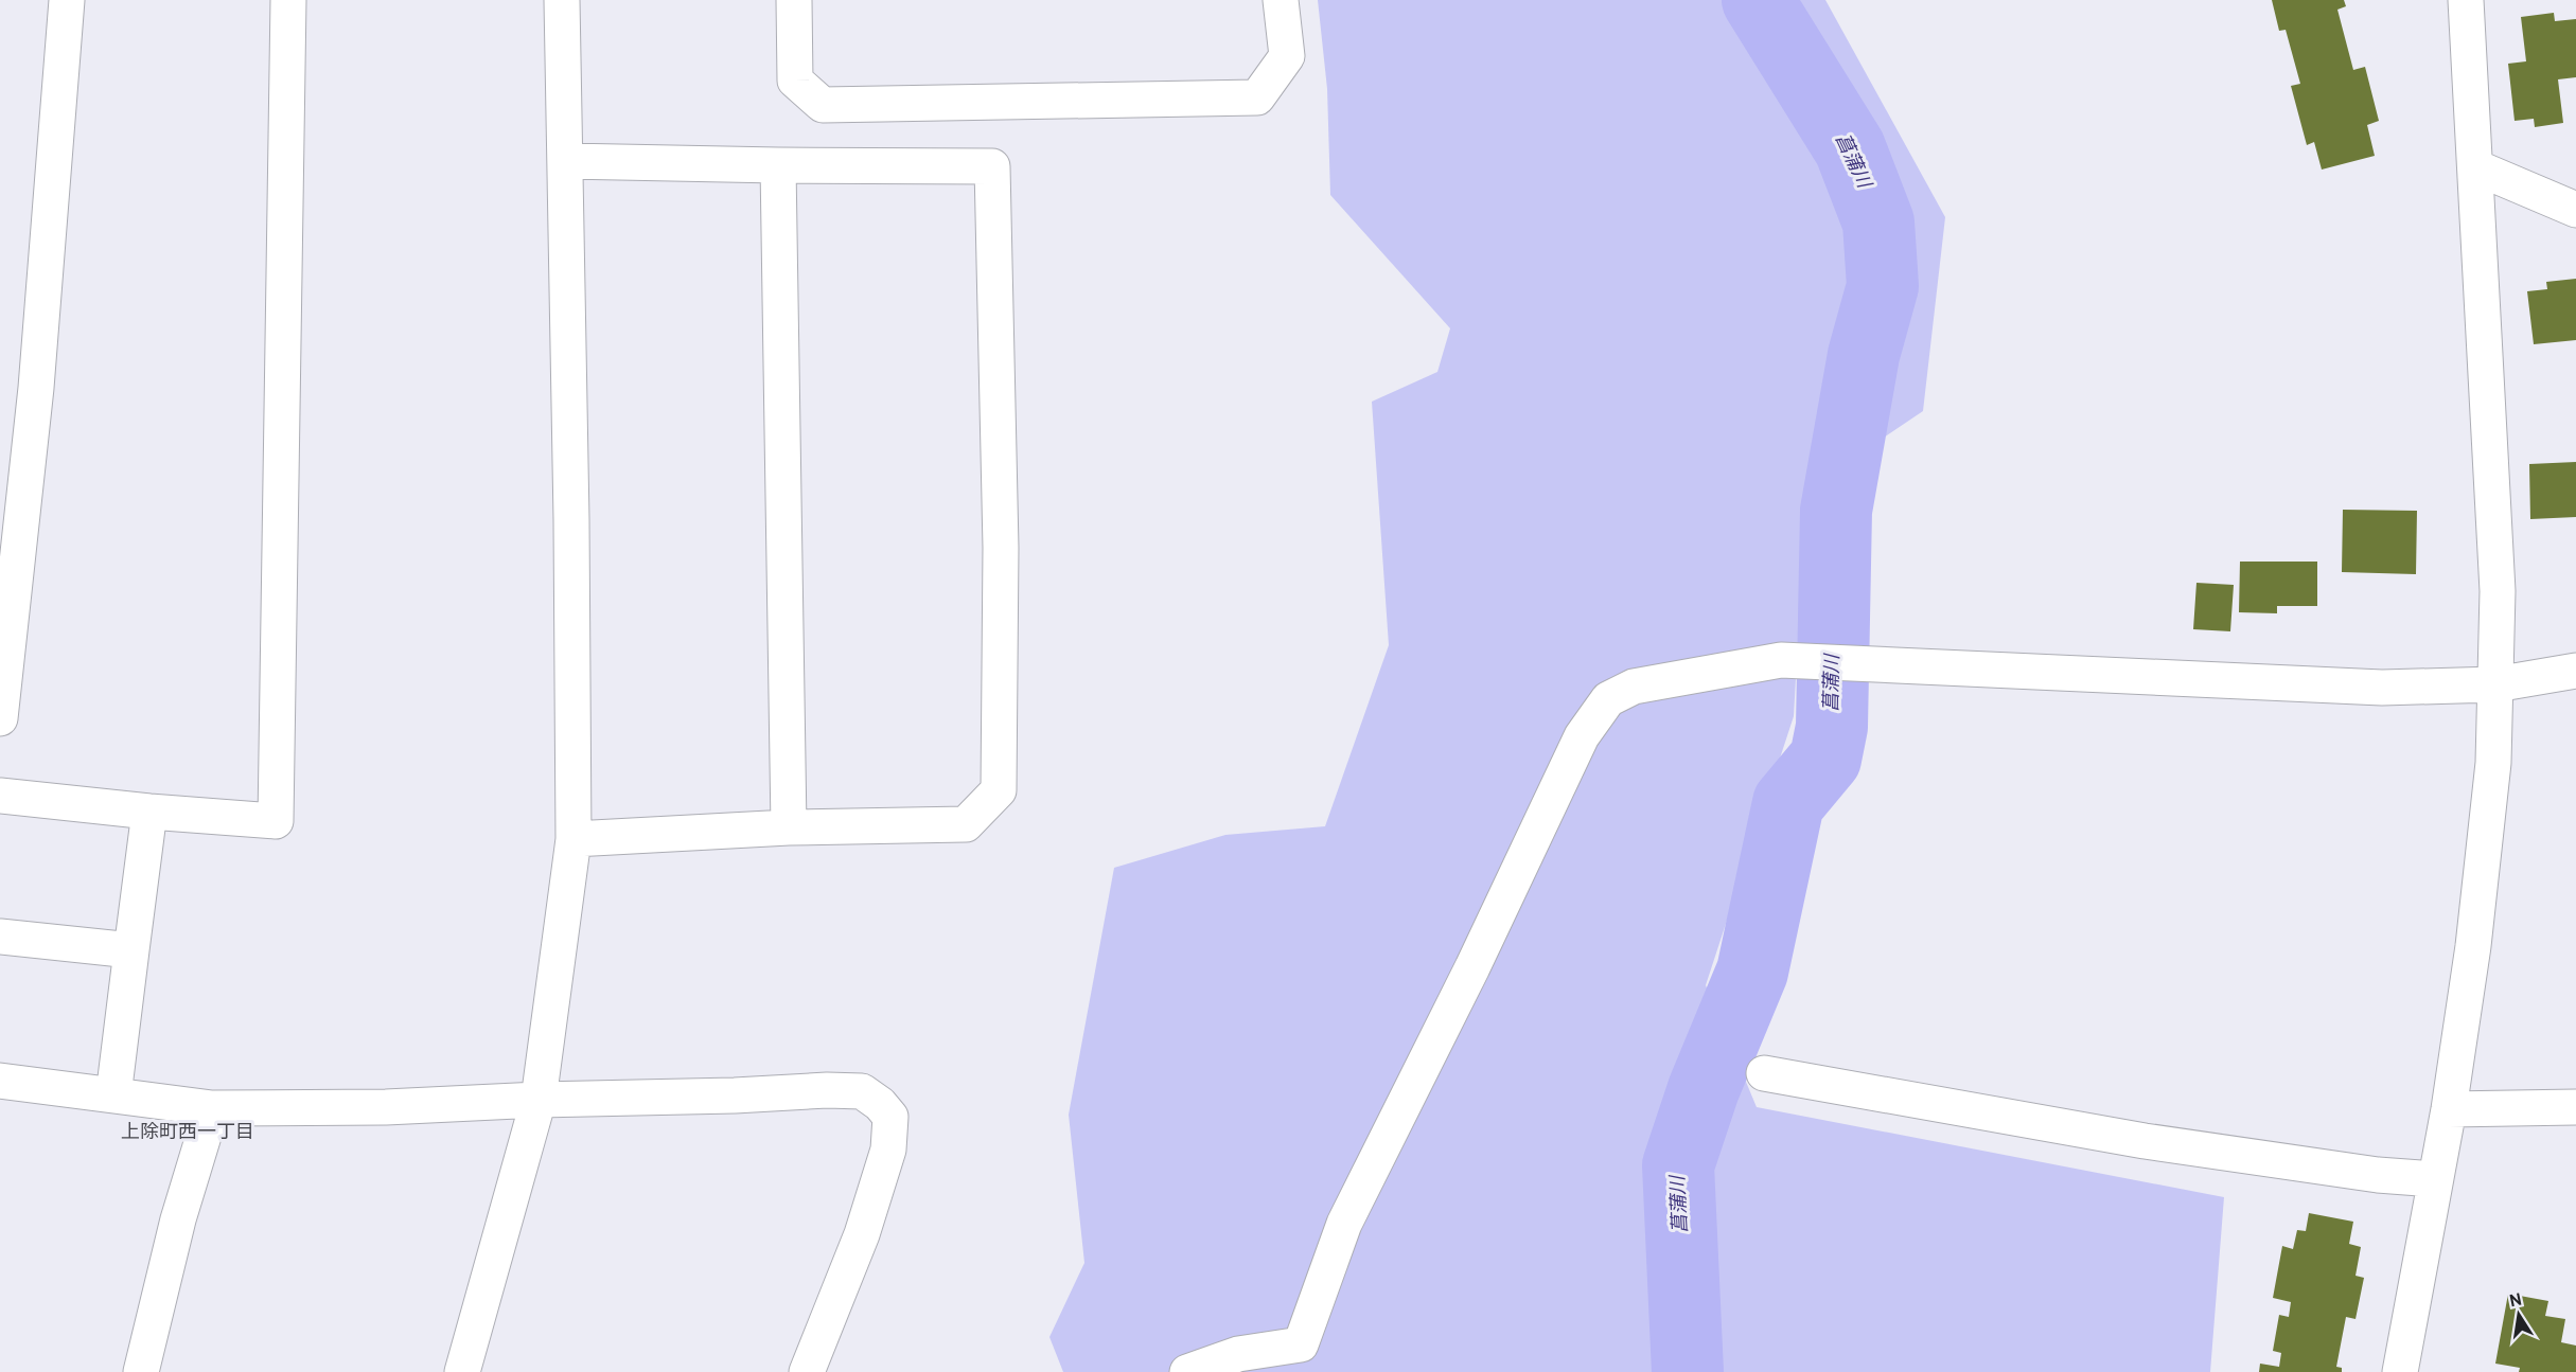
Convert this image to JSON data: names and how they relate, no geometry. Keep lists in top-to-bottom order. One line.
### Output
{"districts":["上除町西一丁目"],"water":["菖蒲川"],"north":"top"}
